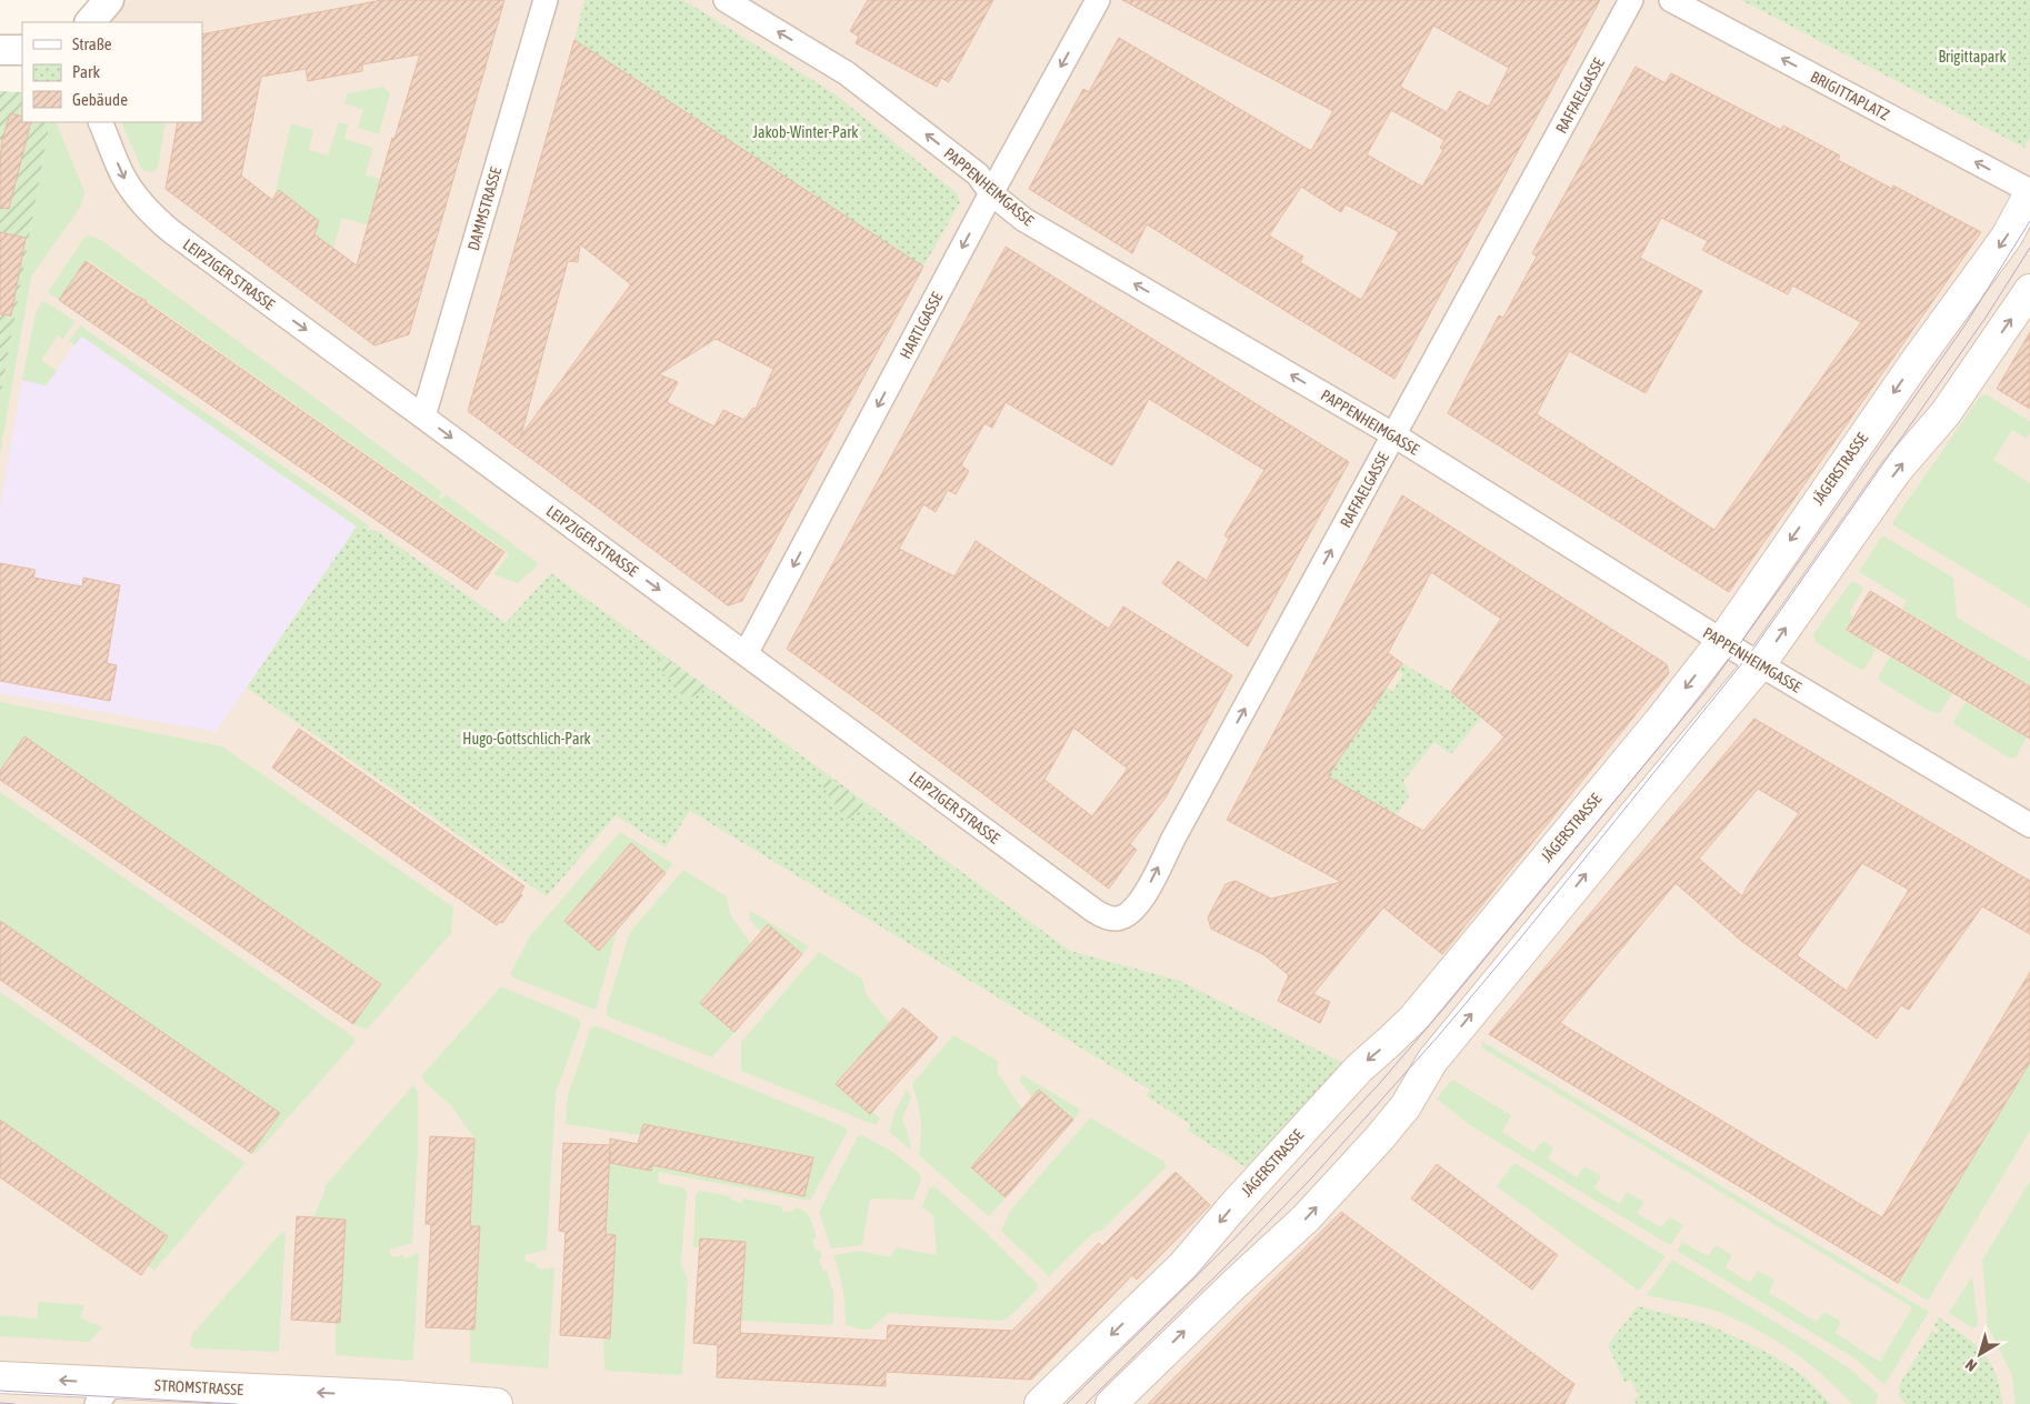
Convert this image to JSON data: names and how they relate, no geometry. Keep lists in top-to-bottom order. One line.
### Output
{"streets":{"main road":["JÄGERSTRASSE","STROMSTRASSE"],"street":["RAFFAELGASSE","BRIGITTAPLATZ","PAPPENHEIMGASSE","DAMMSTRASSE","LEIPZIGER STRASSE","HARTLGASSE"]},"crossings":[["RAFFAELGASSE","PAPPENHEIMGASSE"],["RAFFAELGASSE","LEIPZIGER STRASSE"],["BRIGITTAPLATZ","JÄGERSTRASSE"],["PAPPENHEIMGASSE","HARTLGASSE"],["PAPPENHEIMGASSE","JÄGERSTRASSE"],["DAMMSTRASSE","LEIPZIGER STRASSE"],["LEIPZIGER STRASSE","HARTLGASSE"]],"one_way":["RAFFAELGASSE","BRIGITTAPLATZ","PAPPENHEIMGASSE","LEIPZIGER STRASSE","HARTLGASSE","STROMSTRASSE"],"parks":["Brigittapark","Jakob-Winter-Park","Hugo-Gottschlich-Park"],"legend":["Straße","Park","Gebäude"],"north":"bottom left"}
